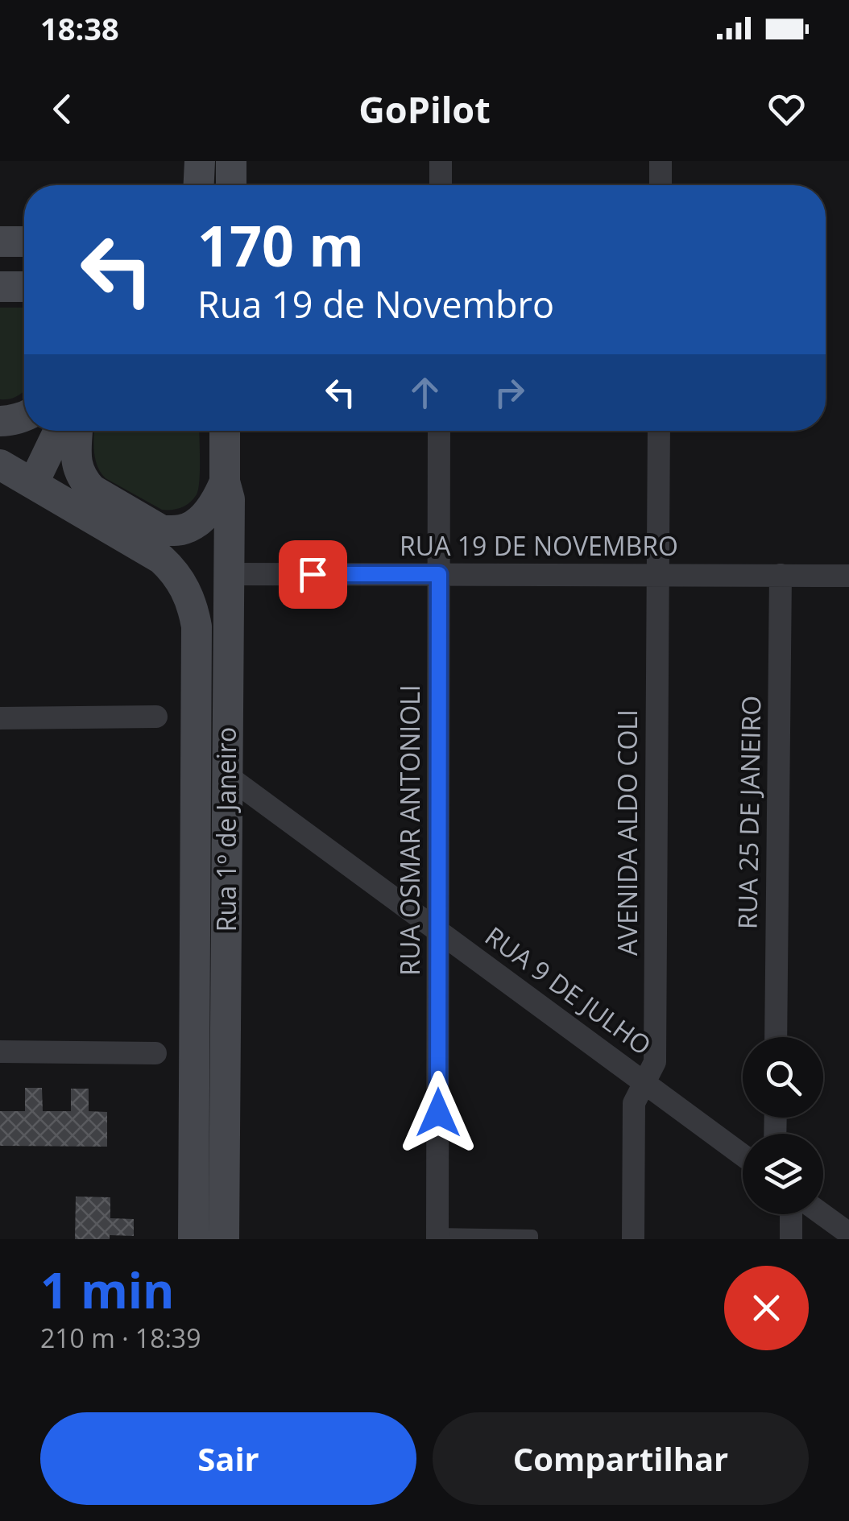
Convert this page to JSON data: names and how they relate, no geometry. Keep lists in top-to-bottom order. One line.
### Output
{"streets":{"street":["RUA 19 DE NOVEMBRO","RUA 25 DE JANEIRO","Rua 1º de Janeiro","RUA OSMAR ANTONIOLI","AVENIDA ALDO COLI","RUA 9 DE JULHO"]},"crossings":[["RUA 19 DE NOVEMBRO","RUA 25 DE JANEIRO"],["RUA 19 DE NOVEMBRO","Rua 1º de Janeiro"],["RUA 19 DE NOVEMBRO","RUA OSMAR ANTONIOLI"],["RUA 19 DE NOVEMBRO","AVENIDA ALDO COLI"],["Rua 1º de Janeiro","RUA 9 DE JULHO"],["RUA OSMAR ANTONIOLI","RUA 9 DE JULHO"],["AVENIDA ALDO COLI","RUA 9 DE JULHO"]],"page":{"status":"18:38","header":"GoPilot","turn":["170 m","Rua 19 de Novembro"],"heading":["1 min","210 m · 18:39"],"buttons":["Sair","Compartilhar"]}}
